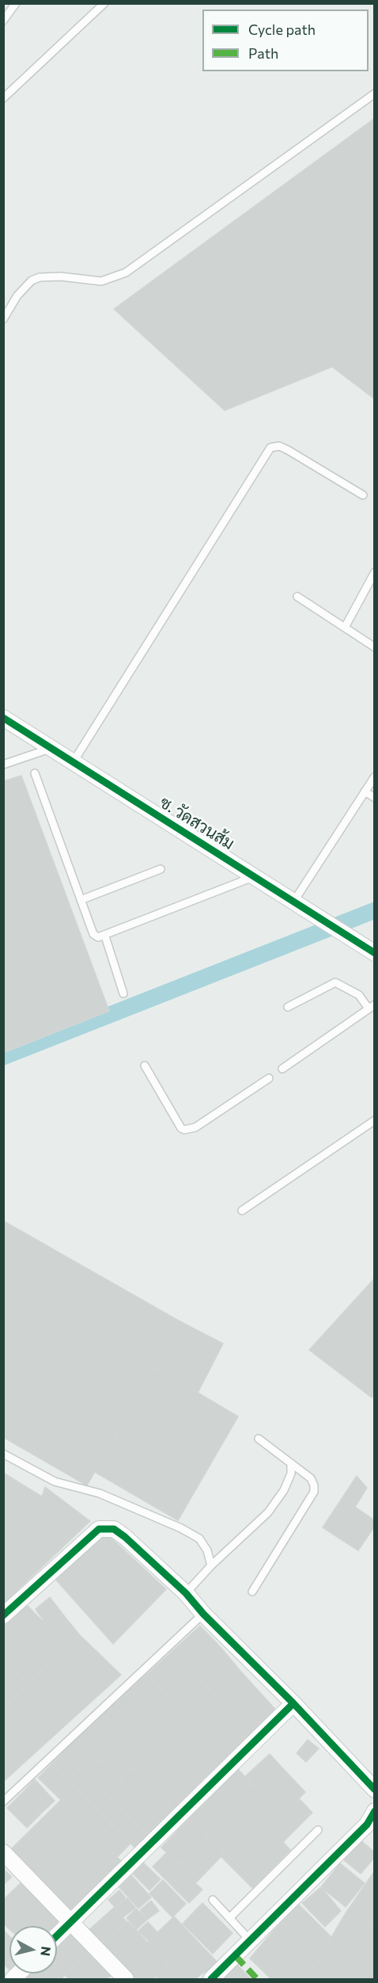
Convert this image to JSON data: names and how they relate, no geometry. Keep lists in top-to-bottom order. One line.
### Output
{"streets":{"street":["ซ. วัดสวนส้ม"]},"legend":["Cycle path","Path"],"north":"right"}
